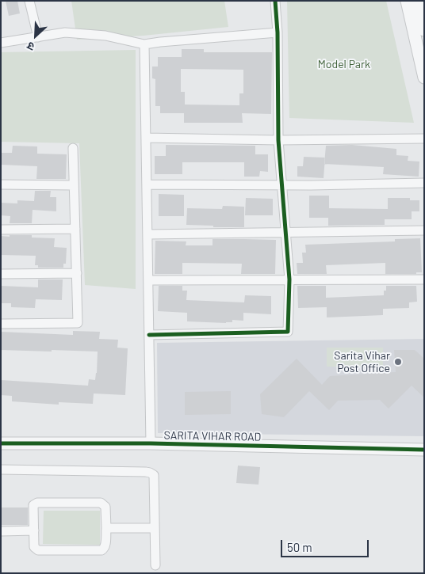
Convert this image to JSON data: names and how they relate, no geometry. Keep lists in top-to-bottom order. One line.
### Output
{"streets":{"street":["SARITA VIHAR ROAD"]},"parks":["Model Park"],"places":["Sarita Vihar Post Office"],"scale_bar":"50 m","north":"bottom left"}
